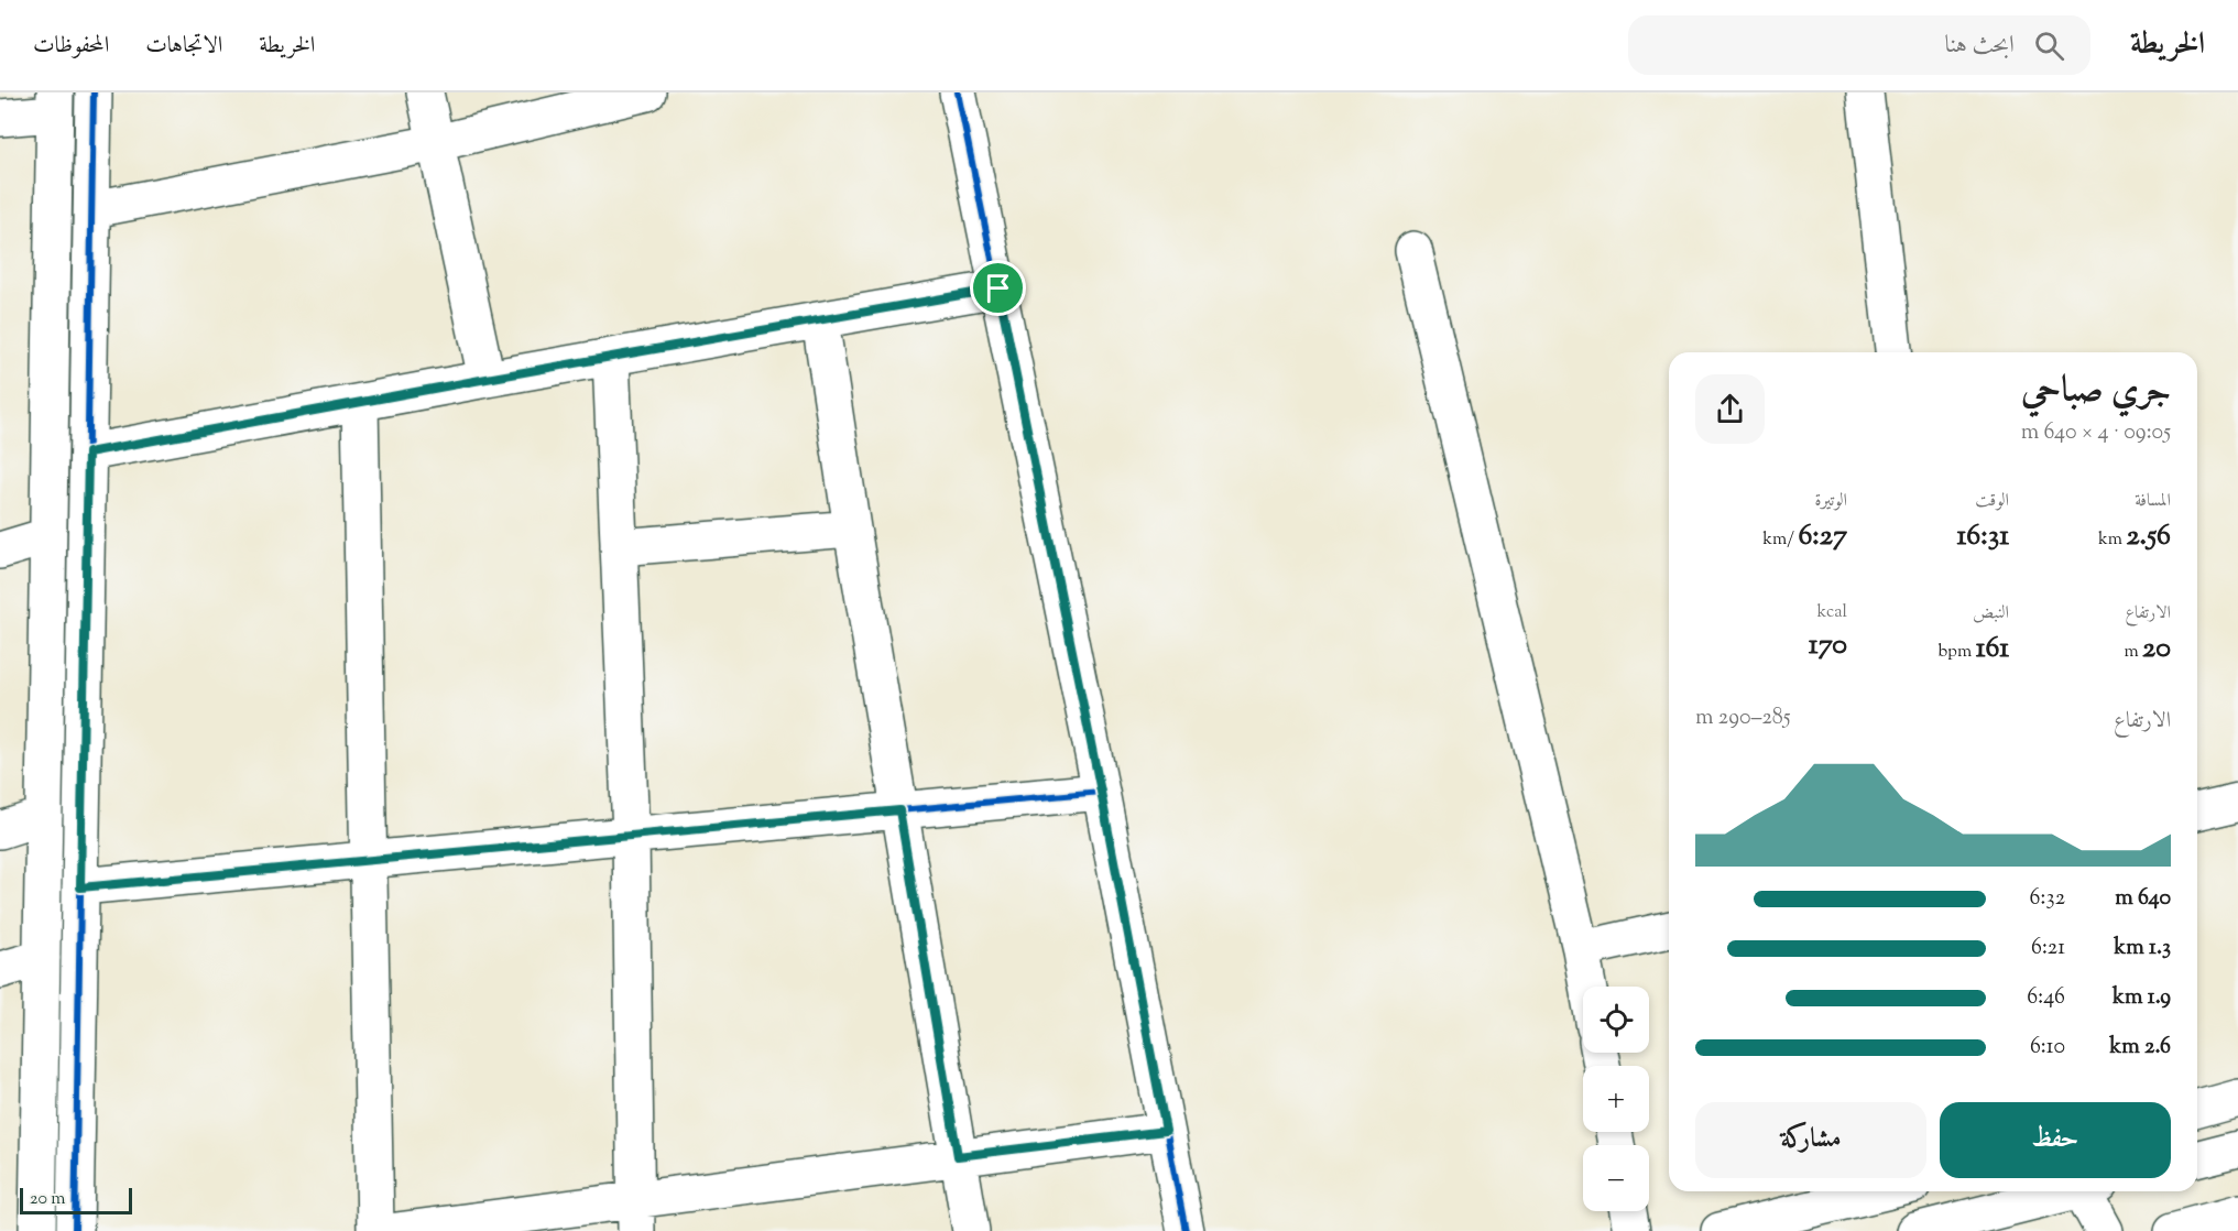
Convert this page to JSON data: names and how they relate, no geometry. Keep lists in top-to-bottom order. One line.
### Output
{"scale_bar":"20 m","page":{"header":"الخريطة","search":"ابحث هنا","nav":["الخريطة","الاتجاهات","المحفوظات"],"heading":["جري صباحي","09:05 · 4 × 640 m"],"stats":[["المسافة","2.56 km"],["الوقت","16:31"],["الوتيرة","6:27 /km"],["الارتفاع","20 m"],["النبض","161 bpm"],["kcal","170"]],"chart":["الارتفاع","285–290 m"],"list":[{"name":"640 m","note":"6:32"},{"name":"1.3 km","note":"6:21"},{"name":"1.9 km","note":"6:46"},{"name":"2.6 km","note":"6:10"}],"map_buttons":["+","−"],"buttons":["حفظ","مشاركة"],"scale":"20 m"}}
